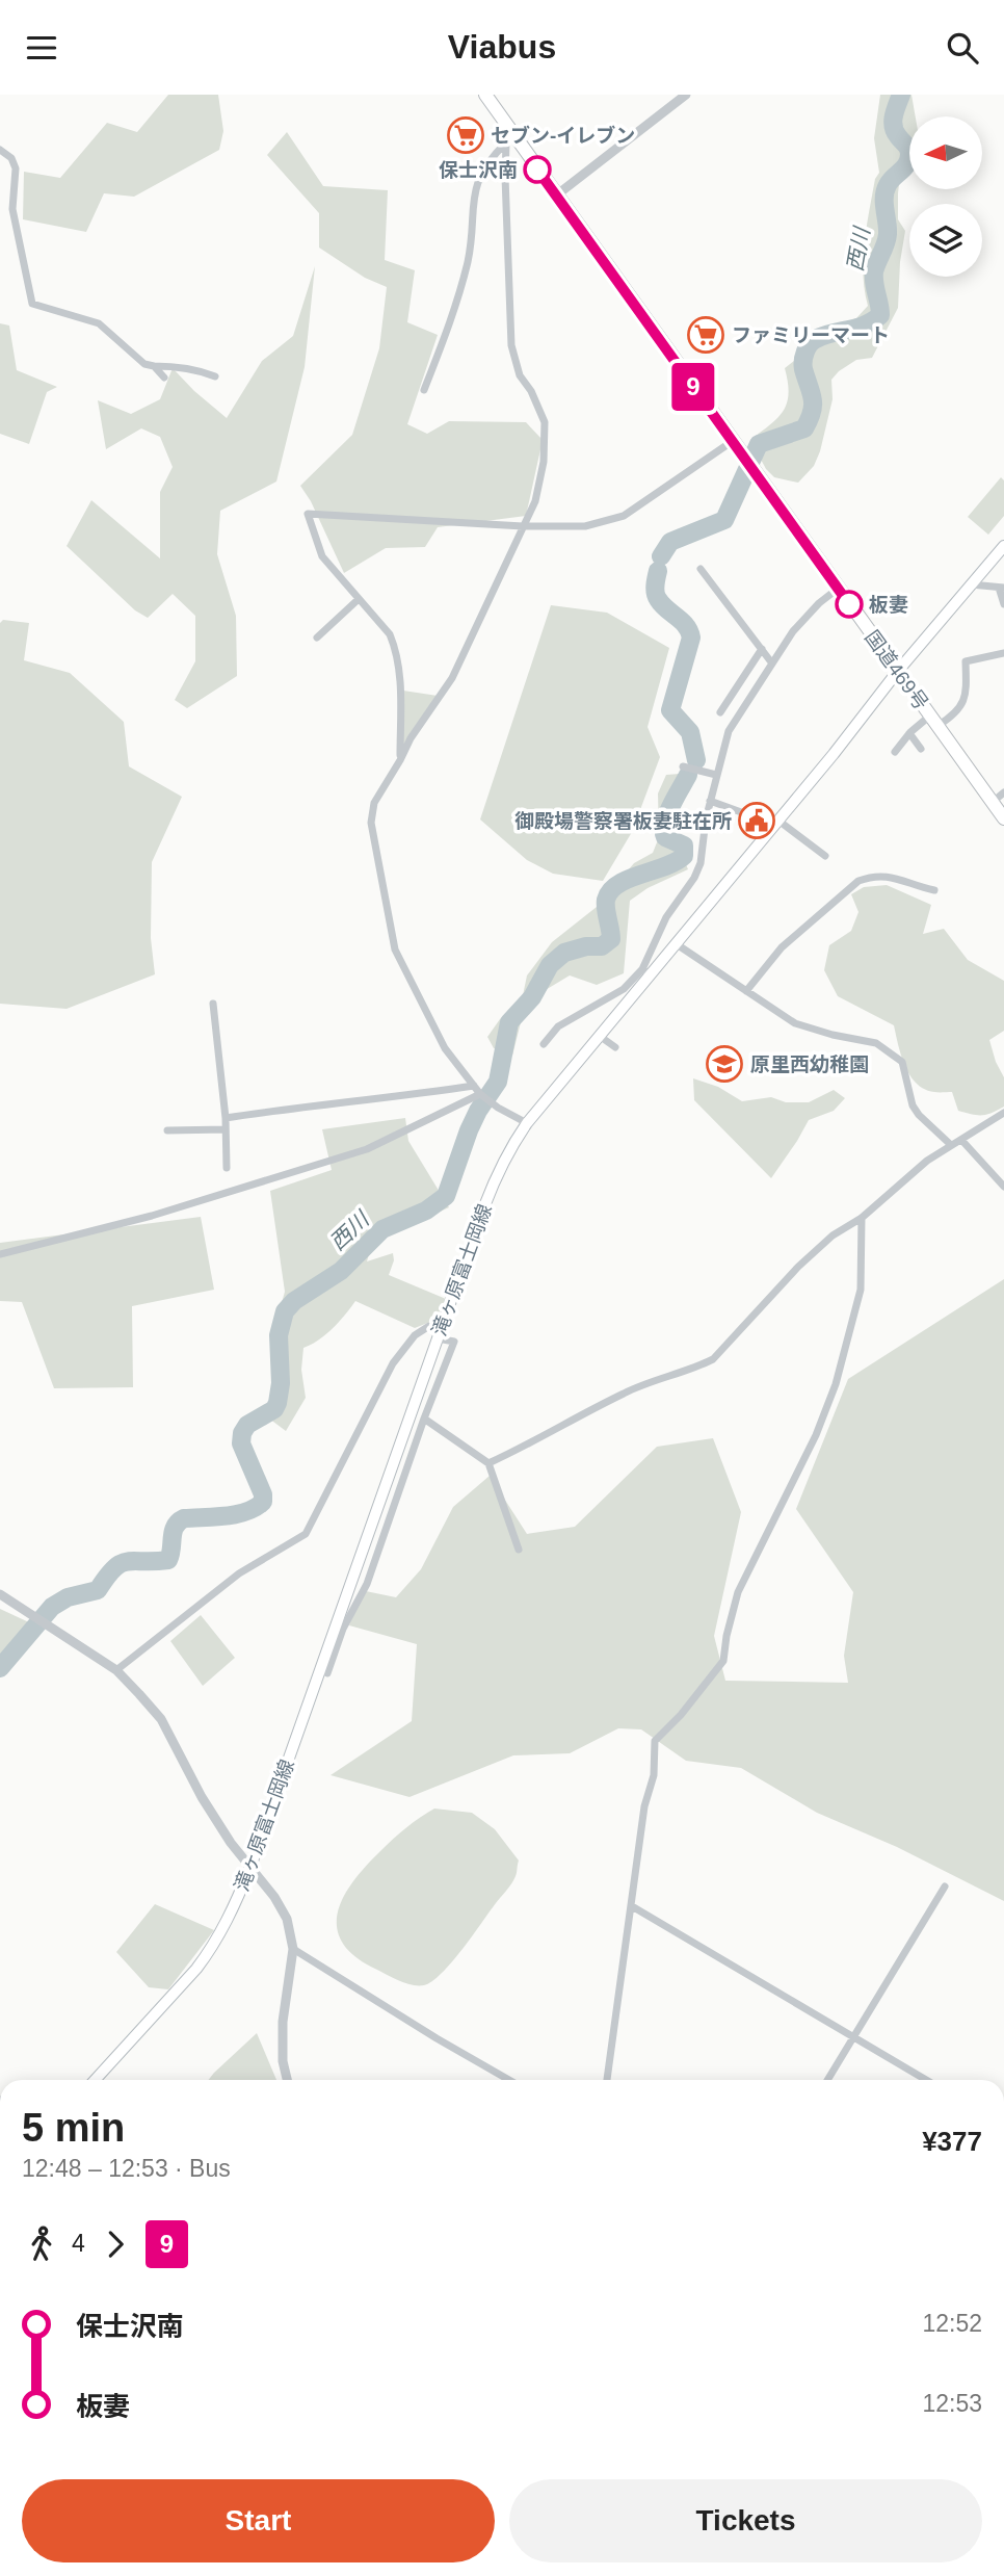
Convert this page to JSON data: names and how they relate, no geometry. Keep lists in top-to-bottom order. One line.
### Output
{"streets":{"highway":["国道469号"],"main road":["滝ヶ原富士岡線"]},"crossings":[["国道469号","滝ヶ原富士岡線"]],"water":["西川"],"places":{"supermarket":["セブン-イレブン","ファミリーマート"],"other":["保士沢南","板妻"],"public building":["御殿場警察署板妻駐在所"],"school or university":["原里西幼稚園"]},"lines":["bus line 9"],"north":"left","page":{"header":"Viabus","on_map":"9","heading":["5 min","12:48 – 12:53 · Bus","¥377"],"legs":["4","9"],"list":[{"name":"保士沢南","value":"12:52"},{"name":"板妻","value":"12:53"}],"buttons":["Start","Tickets"]}}
